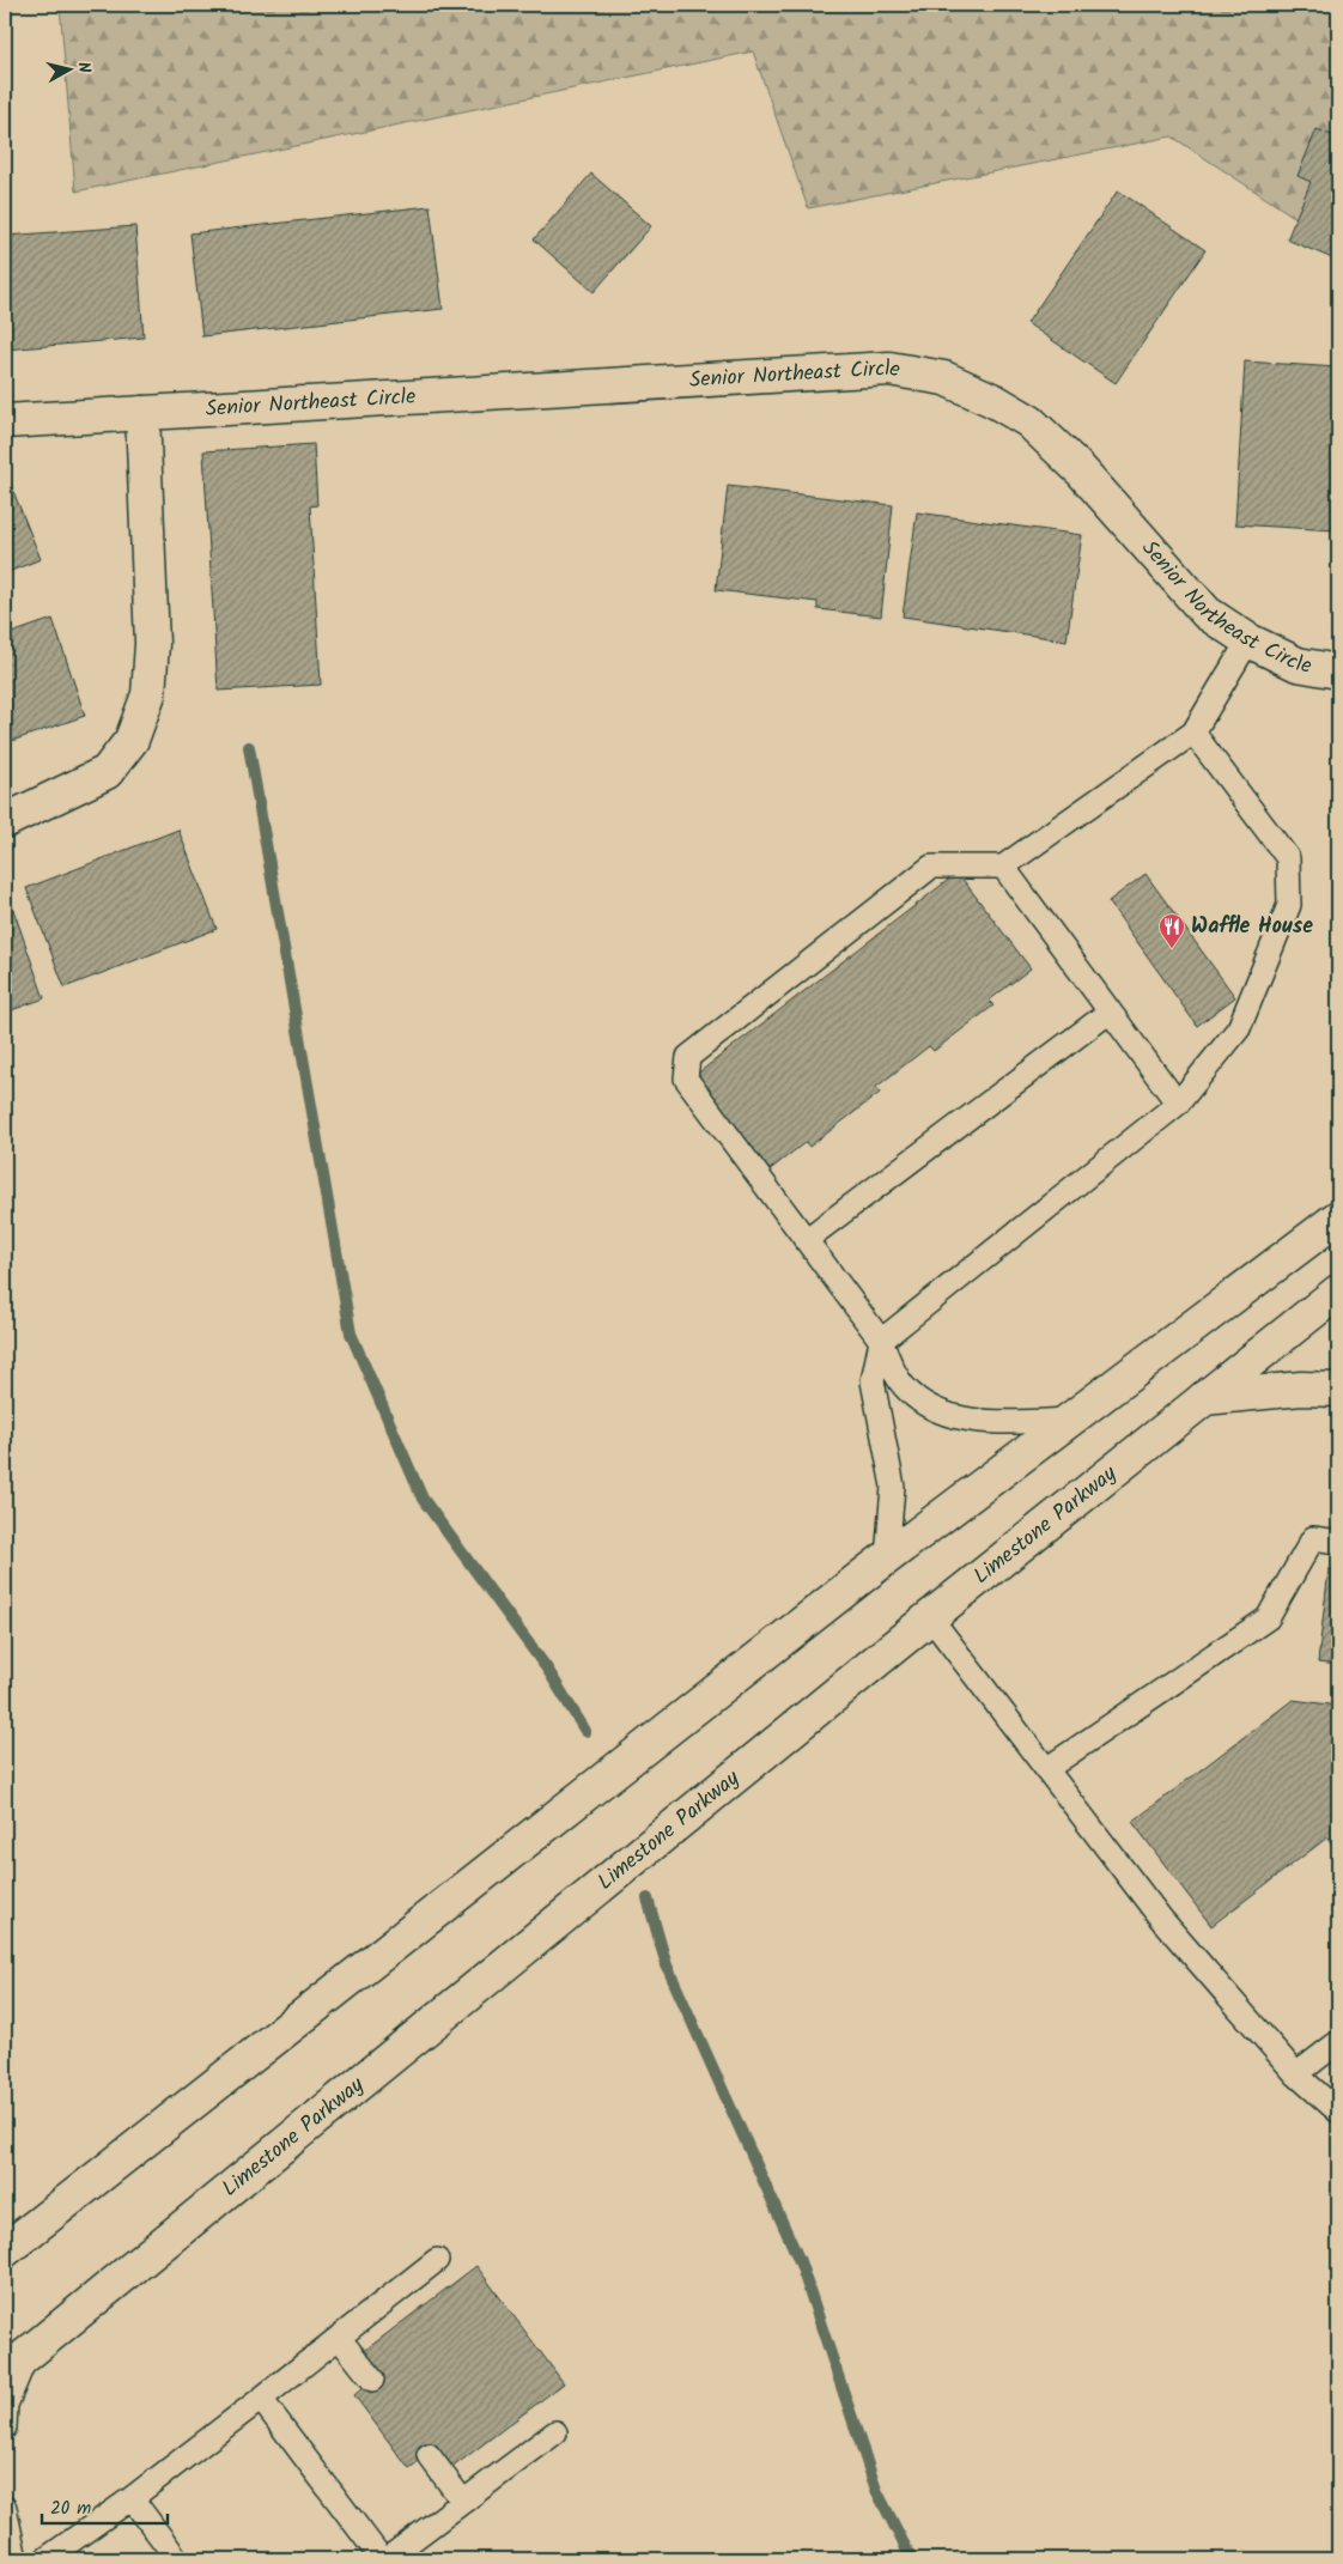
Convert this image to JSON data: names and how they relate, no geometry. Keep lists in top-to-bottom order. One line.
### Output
{"streets":{"main road":["Senior Northeast Circle","Limestone Parkway"]},"places":{"restaurant":["Waffle House"]},"scale_bar":"20 m","north":"right"}
